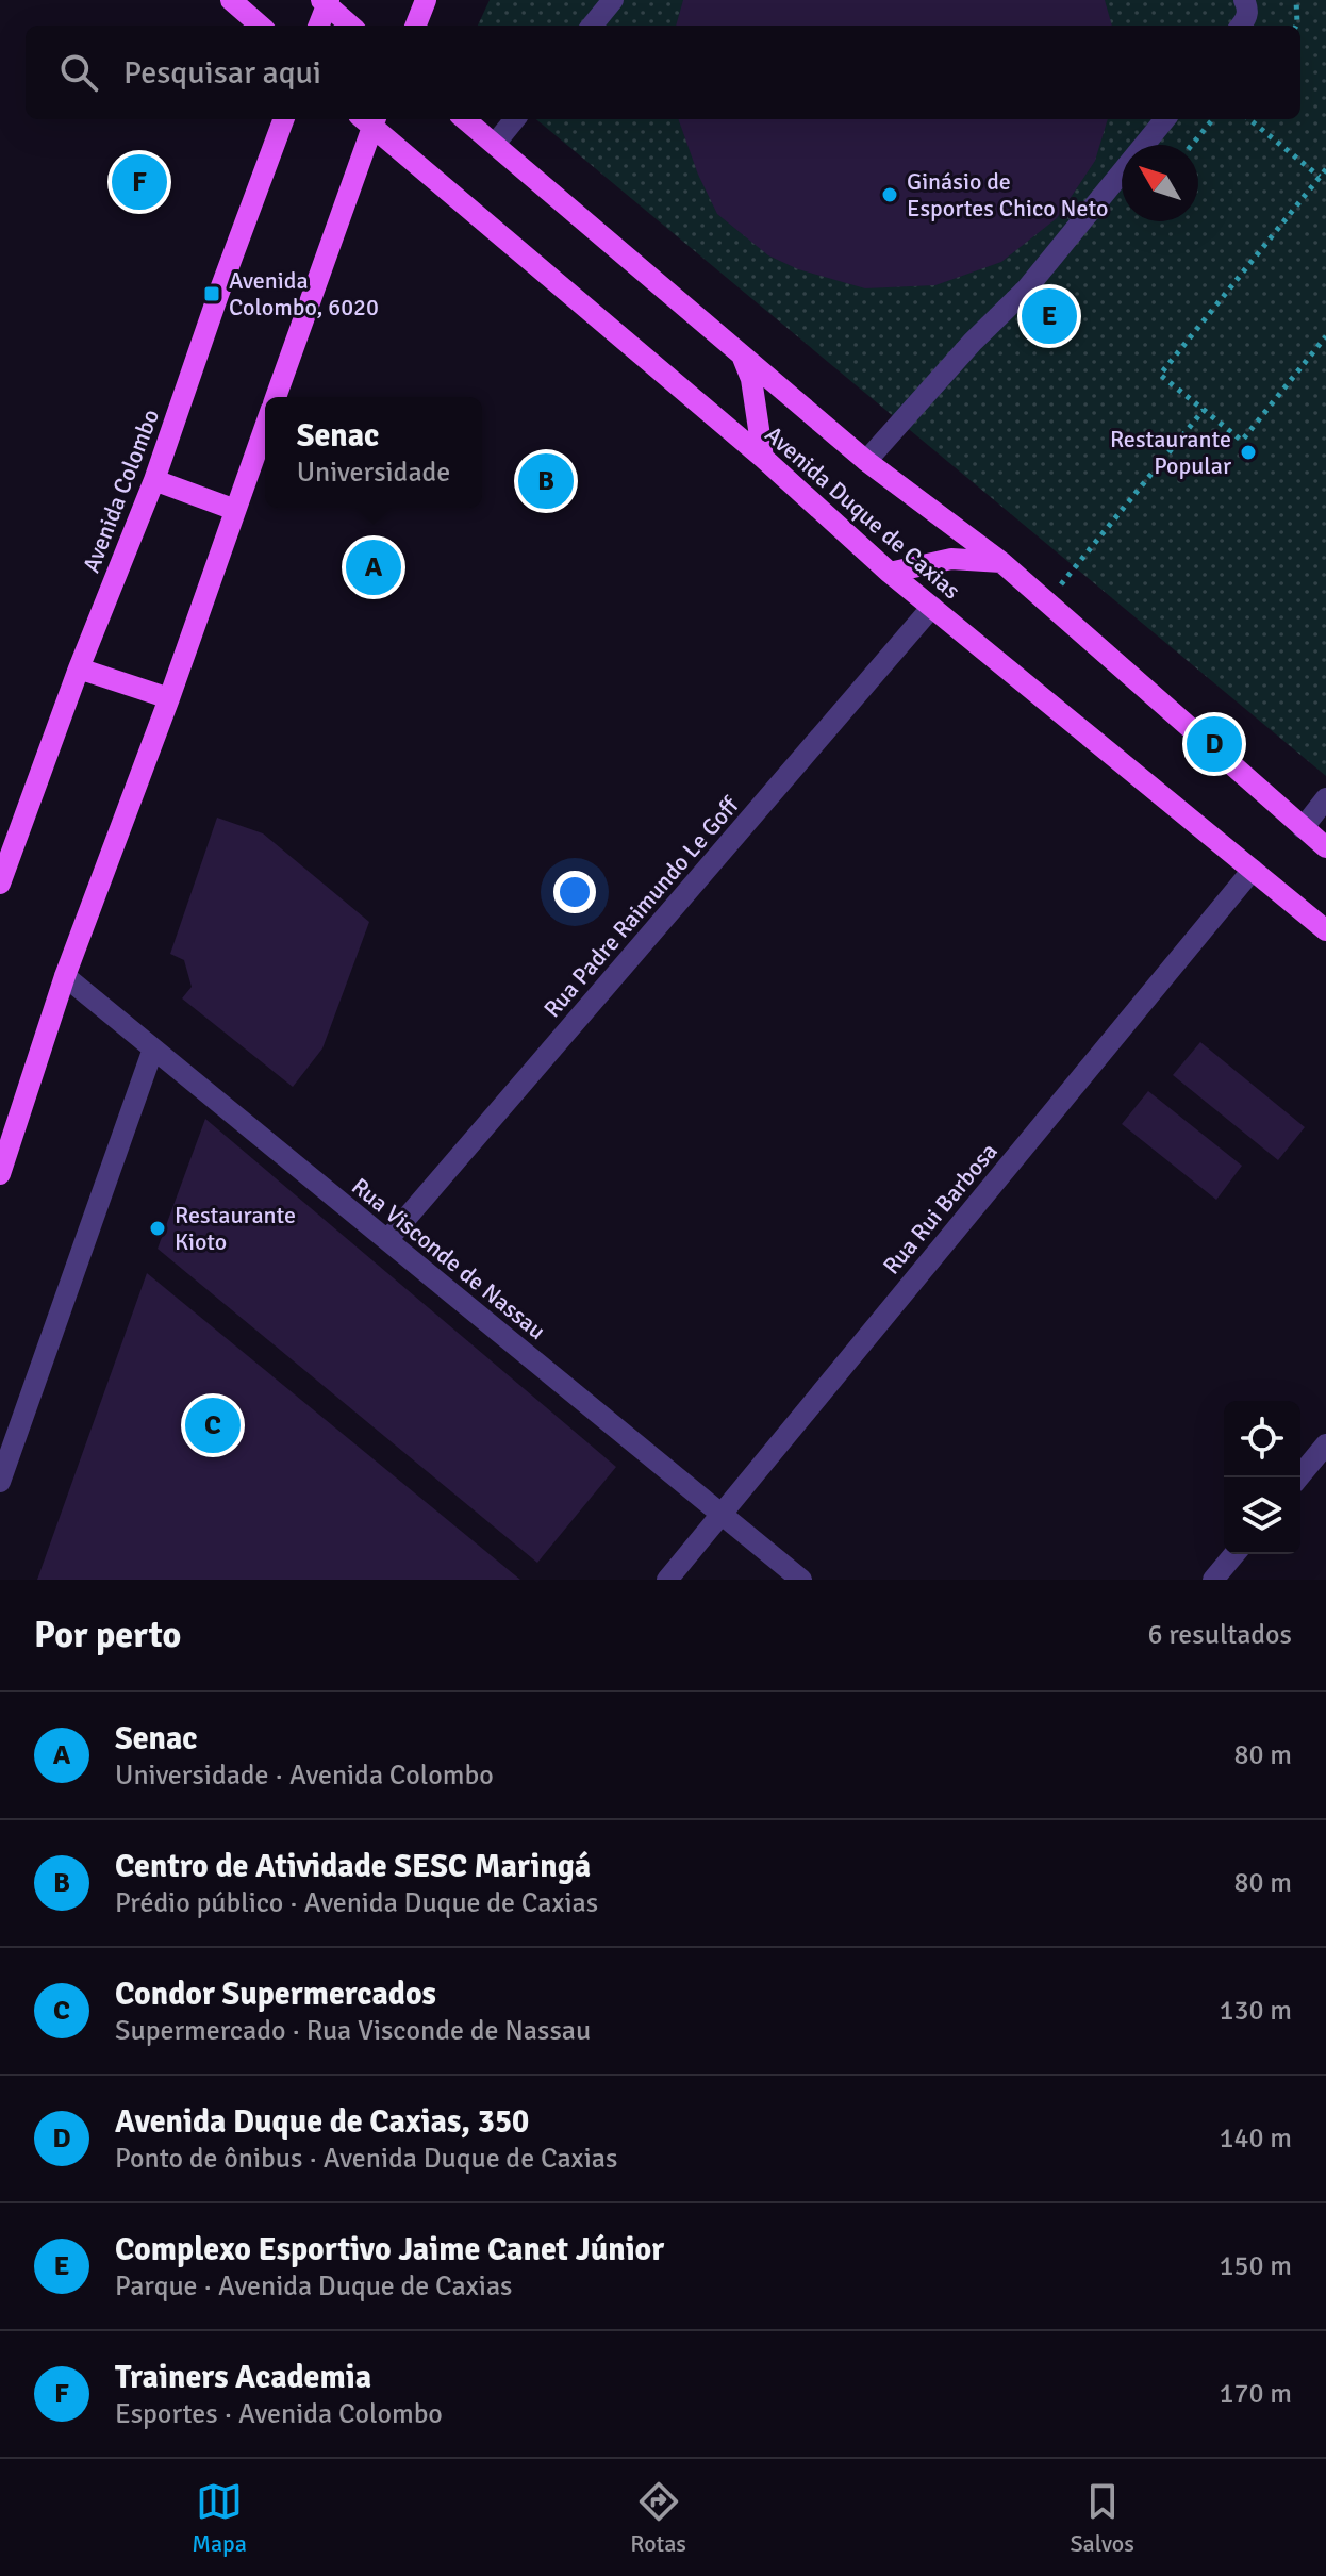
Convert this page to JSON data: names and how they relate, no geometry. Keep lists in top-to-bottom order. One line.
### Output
{"streets":{"main road":["Avenida Colombo","Avenida Duque de Caxias"],"street":["Rua Padre Raimundo Le Goff","Rua Rui Barbosa","Rua Visconde de Nassau"]},"crossings":[["Avenida Duque de Caxias","Rua Padre Raimundo Le Goff"],["Avenida Duque de Caxias","Rua Rui Barbosa"],["Rua Padre Raimundo Le Goff","Rua Visconde de Nassau"],["Rua Rui Barbosa","Rua Visconde de Nassau"]],"places":{"other":["Ginásio de Esportes Chico Neto","Restaurante Popular","Restaurante Kioto"],"transit":["Avenida Colombo, 6020"]},"north":"top left","page":{"search":"Pesquisar aqui","pins":["F","E","B","A","D","C"],"popup":["Senac","Universidade"],"heading":["Por perto","6 resultados"],"list":[{"mark":"A","name":"Senac","note":"Universidade · Avenida Colombo","value":"80 m"},{"mark":"B","name":"Centro de Atividade SESC Maringá","note":"Prédio público · Avenida Duque de Caxias","value":"80 m"},{"mark":"C","name":"Condor Supermercados","note":"Supermercado · Rua Visconde de Nassau","value":"130 m"},{"mark":"D","name":"Avenida Duque de Caxias, 350","note":"Ponto de ônibus · Avenida Duque de Caxias","value":"140 m"},{"mark":"E","name":"Complexo Esportivo Jaime Canet Júnior","note":"Parque · Avenida Duque de Caxias","value":"150 m"},{"mark":"F","name":"Trainers Academia","note":"Esportes · Avenida Colombo","value":"170 m"}],"nav":["Mapa","Rotas","Salvos"]}}
